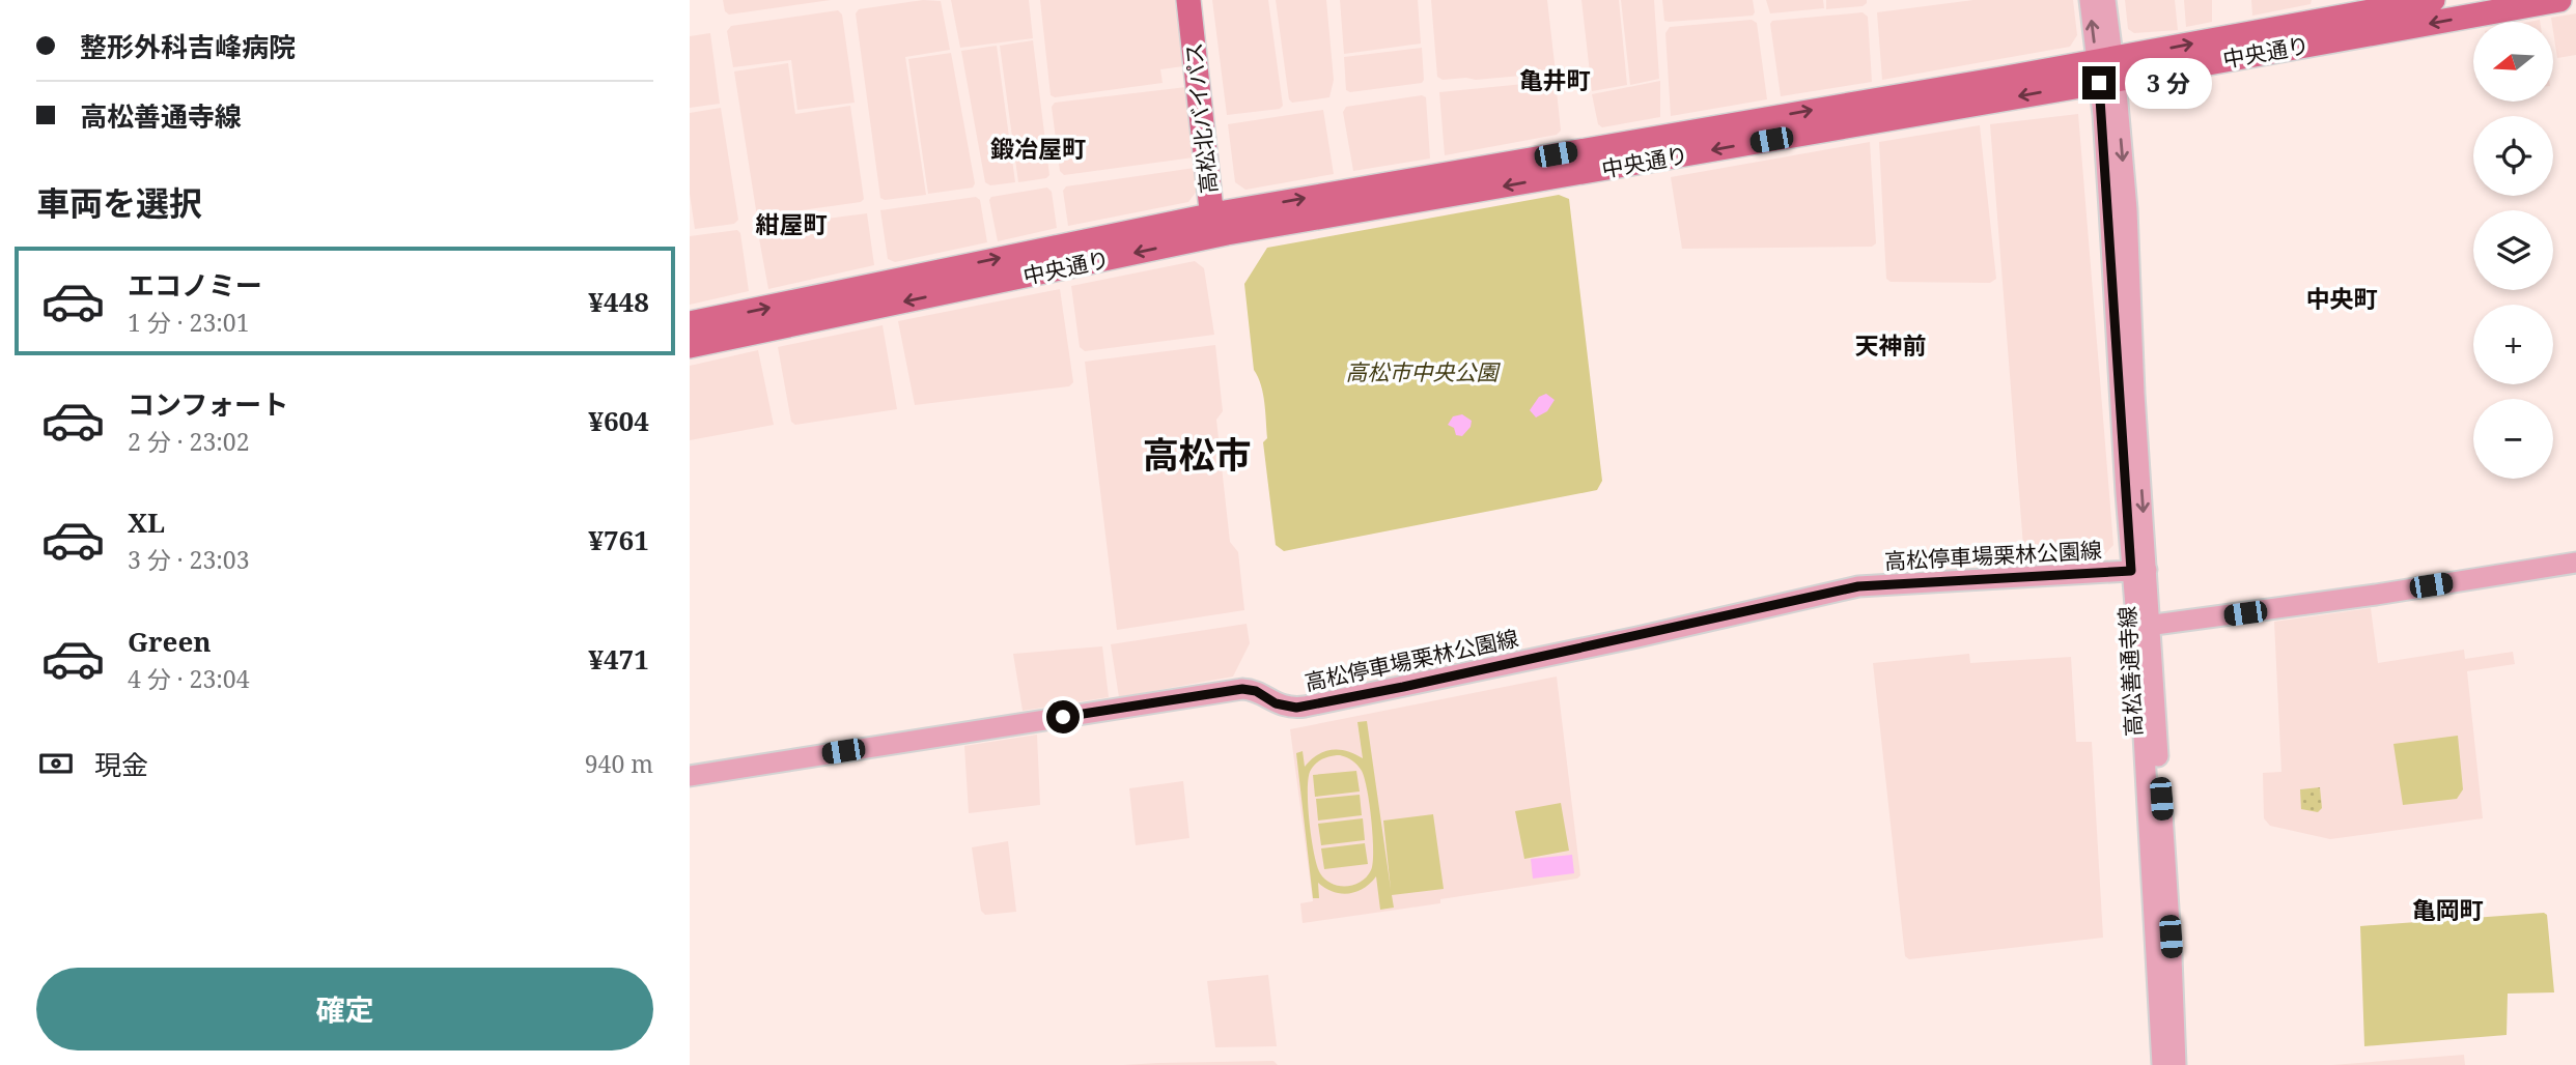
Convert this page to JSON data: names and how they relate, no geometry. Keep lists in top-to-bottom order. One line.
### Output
{"streets":{"highway":["中央通り","高松北バイパス"],"main road":["高松停車場栗林公園線","高松善通寺線"]},"crossings":[["中央通り","高松北バイパス"],["中央通り","高松善通寺線"],["高松停車場栗林公園線","高松善通寺線"]],"districts":["亀井町","鍛冶屋町","紺屋町","中央町","天神前","高松市","亀岡町"],"parks":["高松市中央公園"],"north":"left","page":{"banner":["整形外科吉峰病院","高松善通寺線"],"map_buttons":["+","−"],"bubble":"3 分","heading":"車両を選択","list":[{"name":"エコノミー","note":"1 分 · 23:01","value":"¥448"},{"name":"コンフォート","note":"2 分 · 23:02","value":"¥604"},{"name":"XL","note":"3 分 · 23:03","value":"¥761"},{"name":"Green","note":"4 分 · 23:04","value":"¥471"}],"pay":["現金","940 m"],"buttons":"確定"}}
